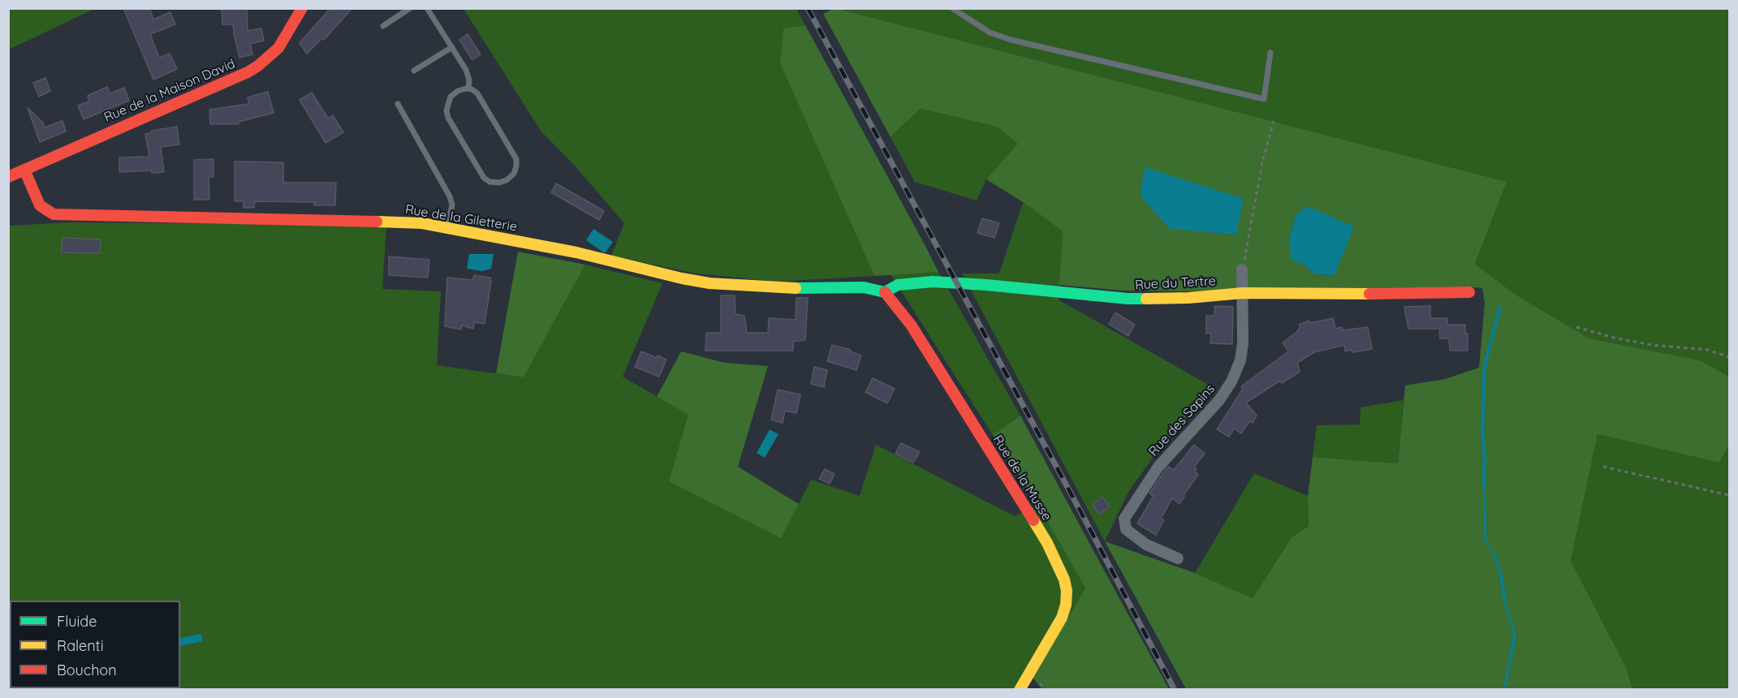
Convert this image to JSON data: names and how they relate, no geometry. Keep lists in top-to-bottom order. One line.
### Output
{"streets":{"street":["Rue de la Maison David","Rue de la Giletterie","Rue du Tertre","Rue des Sapins","Rue de la Musse"]},"crossings":[["Rue de la Maison David","Rue de la Giletterie"],["Rue de la Giletterie","Rue du Tertre"],["Rue de la Giletterie","Rue de la Musse"],["Rue du Tertre","Rue des Sapins"],["Rue du Tertre","Rue de la Musse"]],"legend":["Fluide","Ralenti","Bouchon"]}
